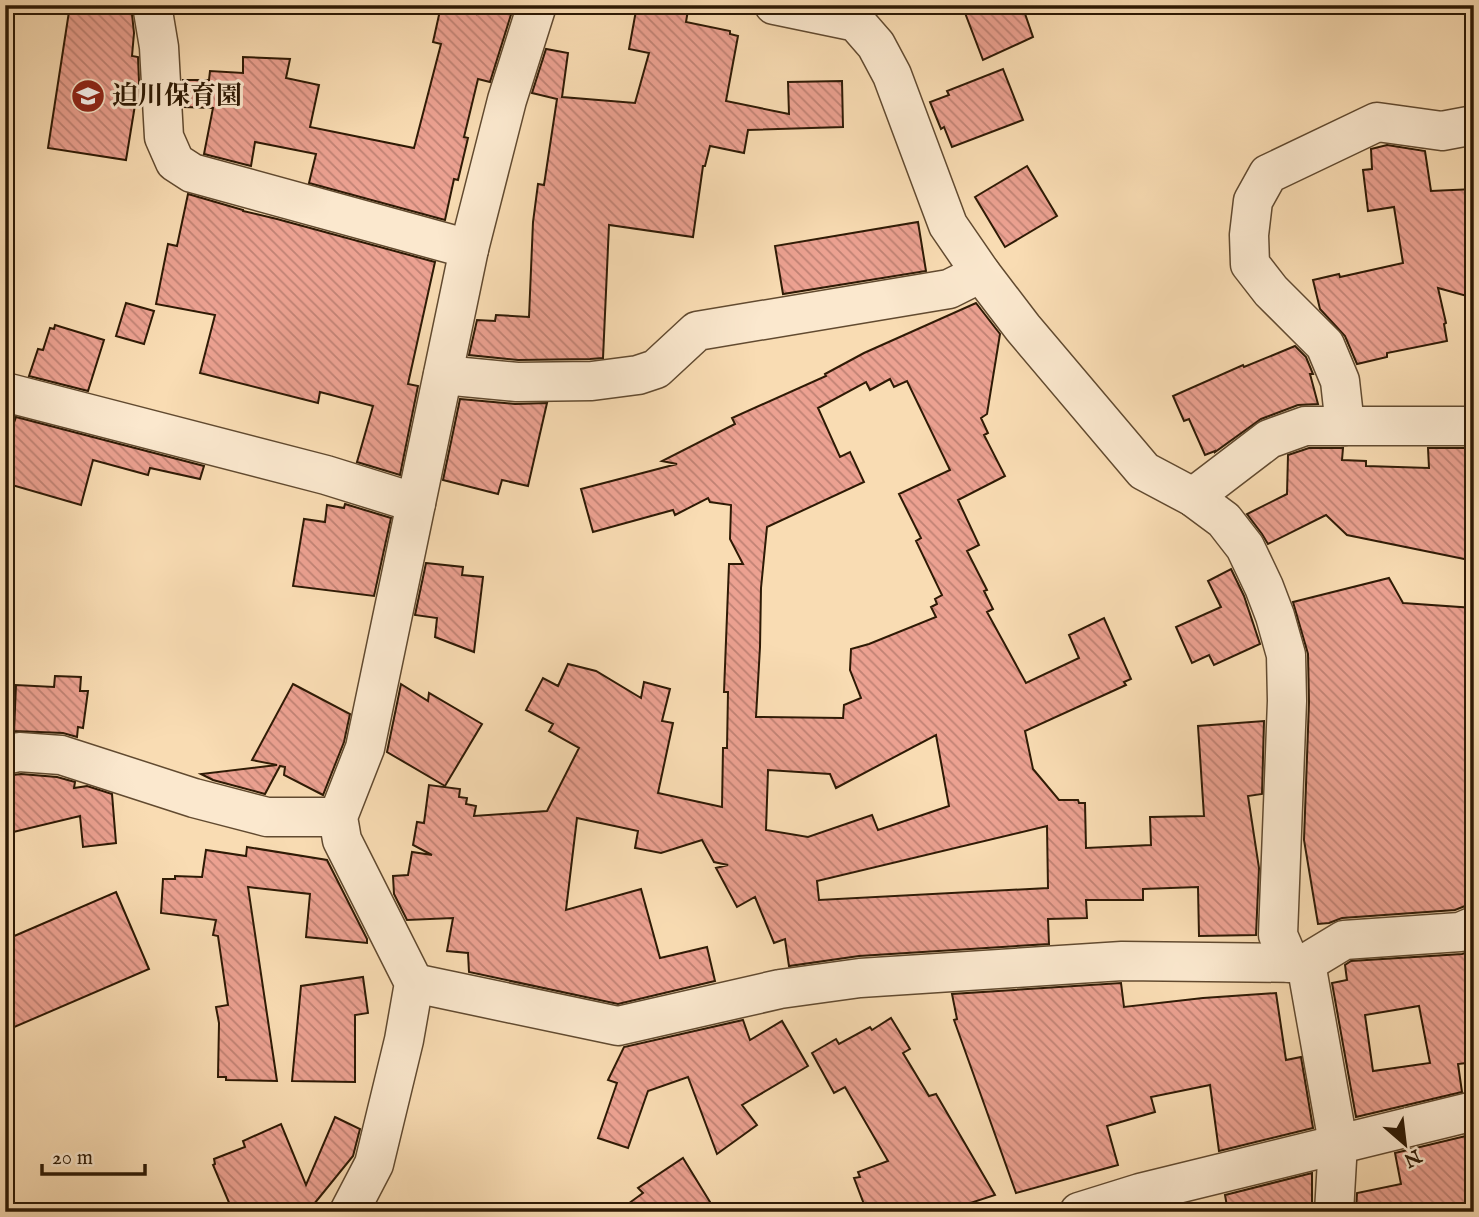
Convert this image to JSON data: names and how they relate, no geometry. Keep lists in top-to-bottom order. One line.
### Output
{"places":{"school or university":["迫川保育園"]},"scale_bar":"20 m","north":"bottom right"}
